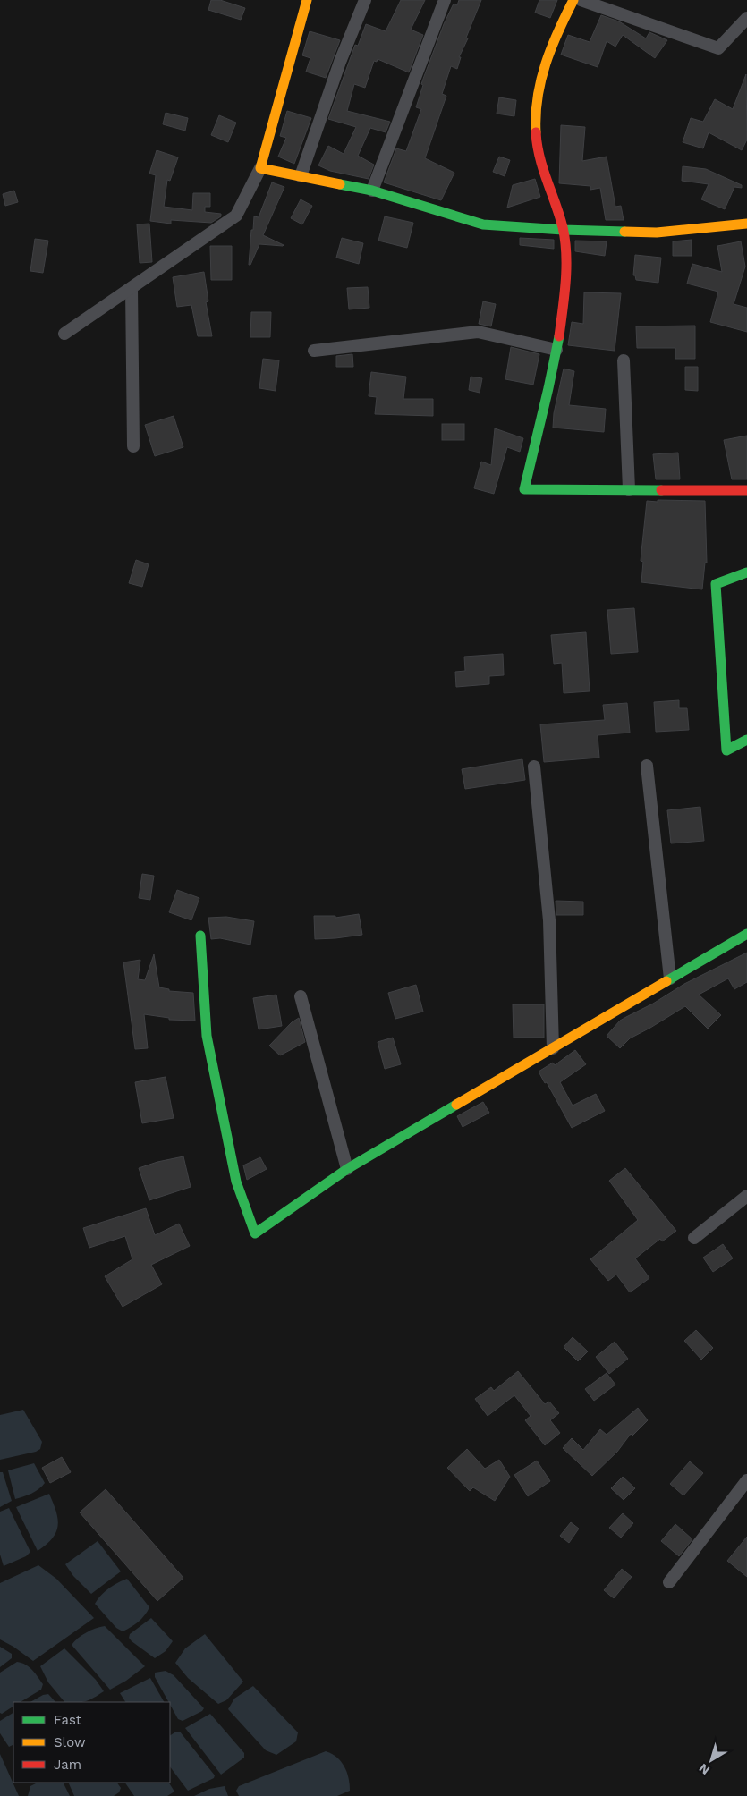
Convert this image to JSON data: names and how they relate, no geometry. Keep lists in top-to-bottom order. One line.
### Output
{"legend":["Fast","Slow","Jam"],"north":"bottom left"}
